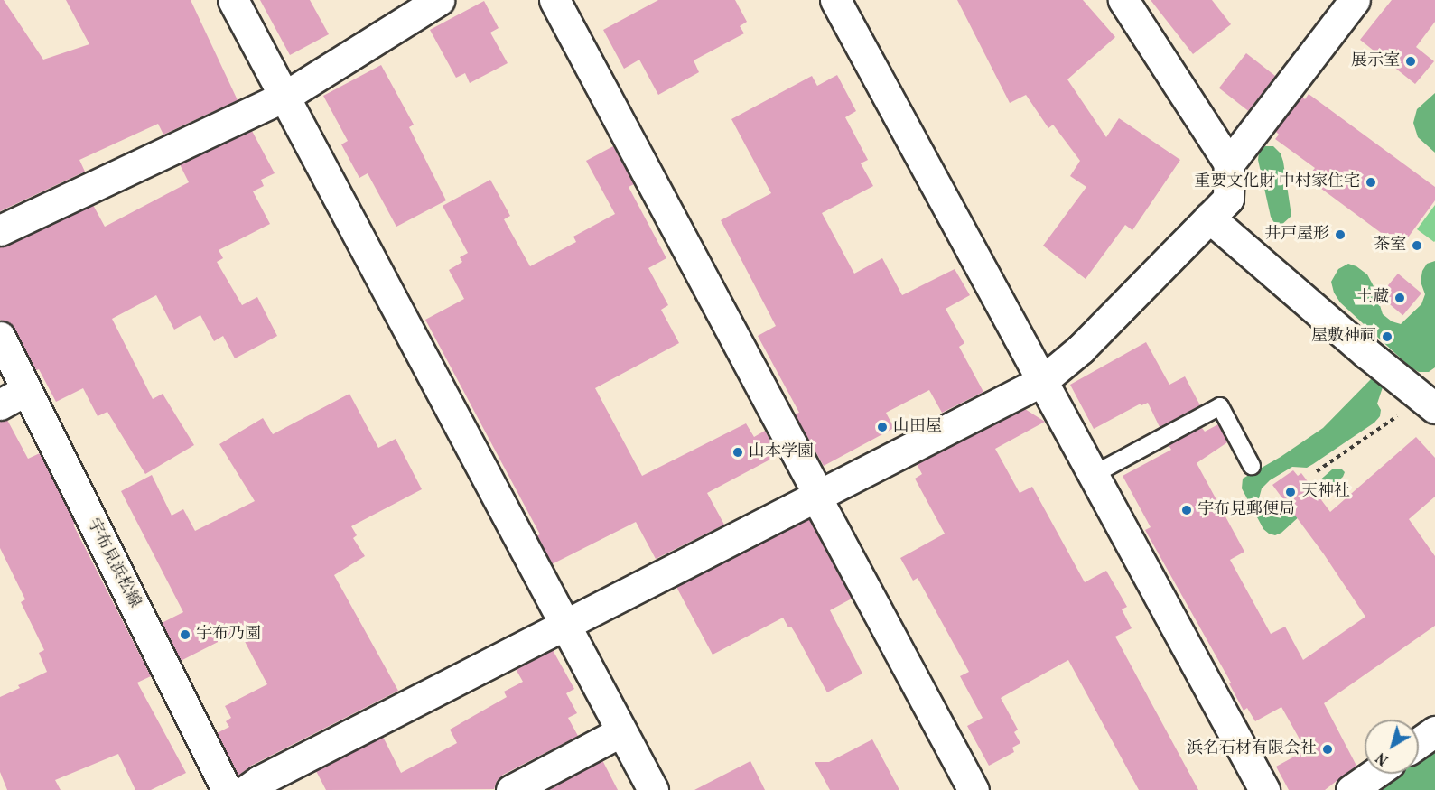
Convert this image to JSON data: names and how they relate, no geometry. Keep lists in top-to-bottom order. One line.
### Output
{"streets":{"street":["宇布見浜松線"]},"places":["展示室","重要文化財 中村家住宅","井戸屋形","茶室","土蔵","屋敷神祠","山田屋","山本学園","天神社","宇布見郵便局","宇布乃園","浜名石材有限会社"],"north":"bottom left"}
